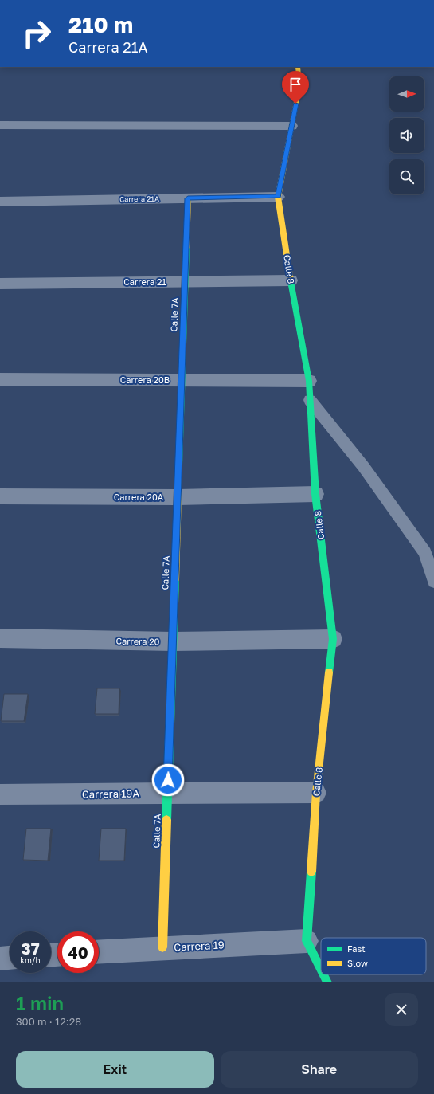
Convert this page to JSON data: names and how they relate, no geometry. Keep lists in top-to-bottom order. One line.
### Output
{"streets":{"street":["Carrera 21A","Calle 8","Carrera 21","Calle 7A","Carrera 20B","Carrera 20A","Carrera 20","Carrera 19A","Carrera 19"]},"crossings":[["Carrera 21A","Calle 8"],["Carrera 21A","Calle 7A"],["Calle 8","Carrera 21"],["Calle 8","Carrera 20B"],["Calle 8","Carrera 20A"],["Calle 8","Carrera 20"],["Calle 8","Carrera 19A"],["Calle 8","Carrera 19"],["Carrera 21","Calle 7A"],["Calle 7A","Carrera 20B"],["Calle 7A","Carrera 20A"],["Calle 7A","Carrera 20"],["Calle 7A","Carrera 19A"],["Calle 7A","Carrera 19"]],"legend":["Fast","Slow"],"north":"right","page":{"turn":["210 m","Carrera 21A"],"speed":"37 km/h","limit":"40","heading":["1 min","300 m · 12:28"],"buttons":["Exit","Share"]}}
